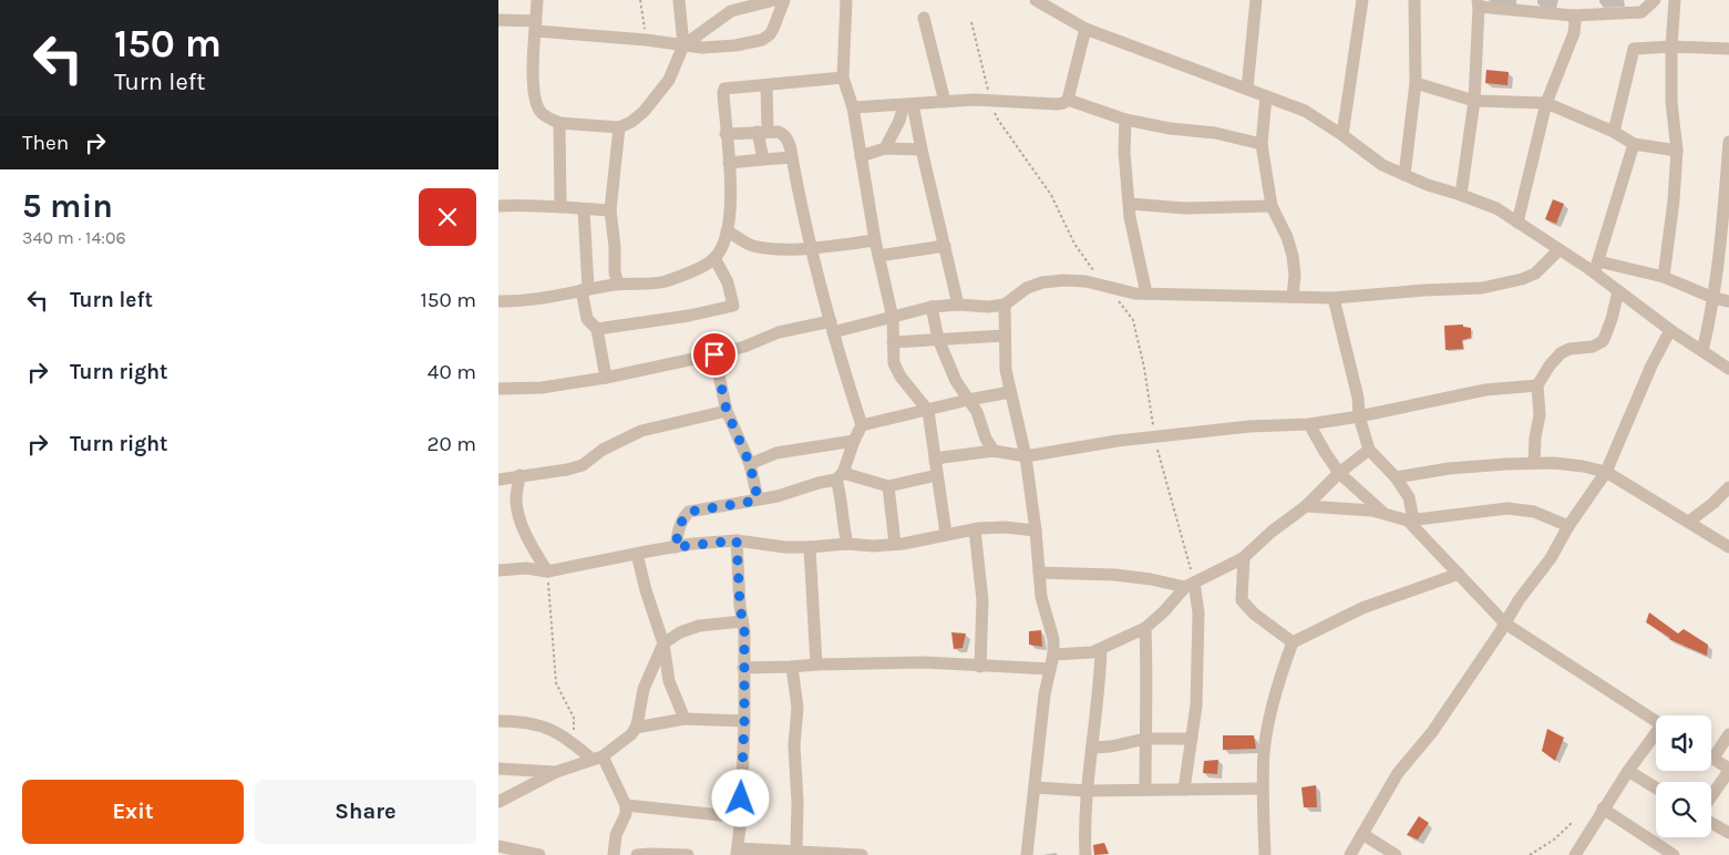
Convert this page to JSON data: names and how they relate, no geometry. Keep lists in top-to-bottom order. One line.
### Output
{"page":{"turn":["150 m","Turn left"],"then":"Then","heading":["5 min","340 m · 14:06"],"list":[{"name":"Turn left","value":"150 m"},{"name":"Turn right","value":"40 m"},{"name":"Turn right","value":"20 m"}],"buttons":["Exit","Share"]}}
